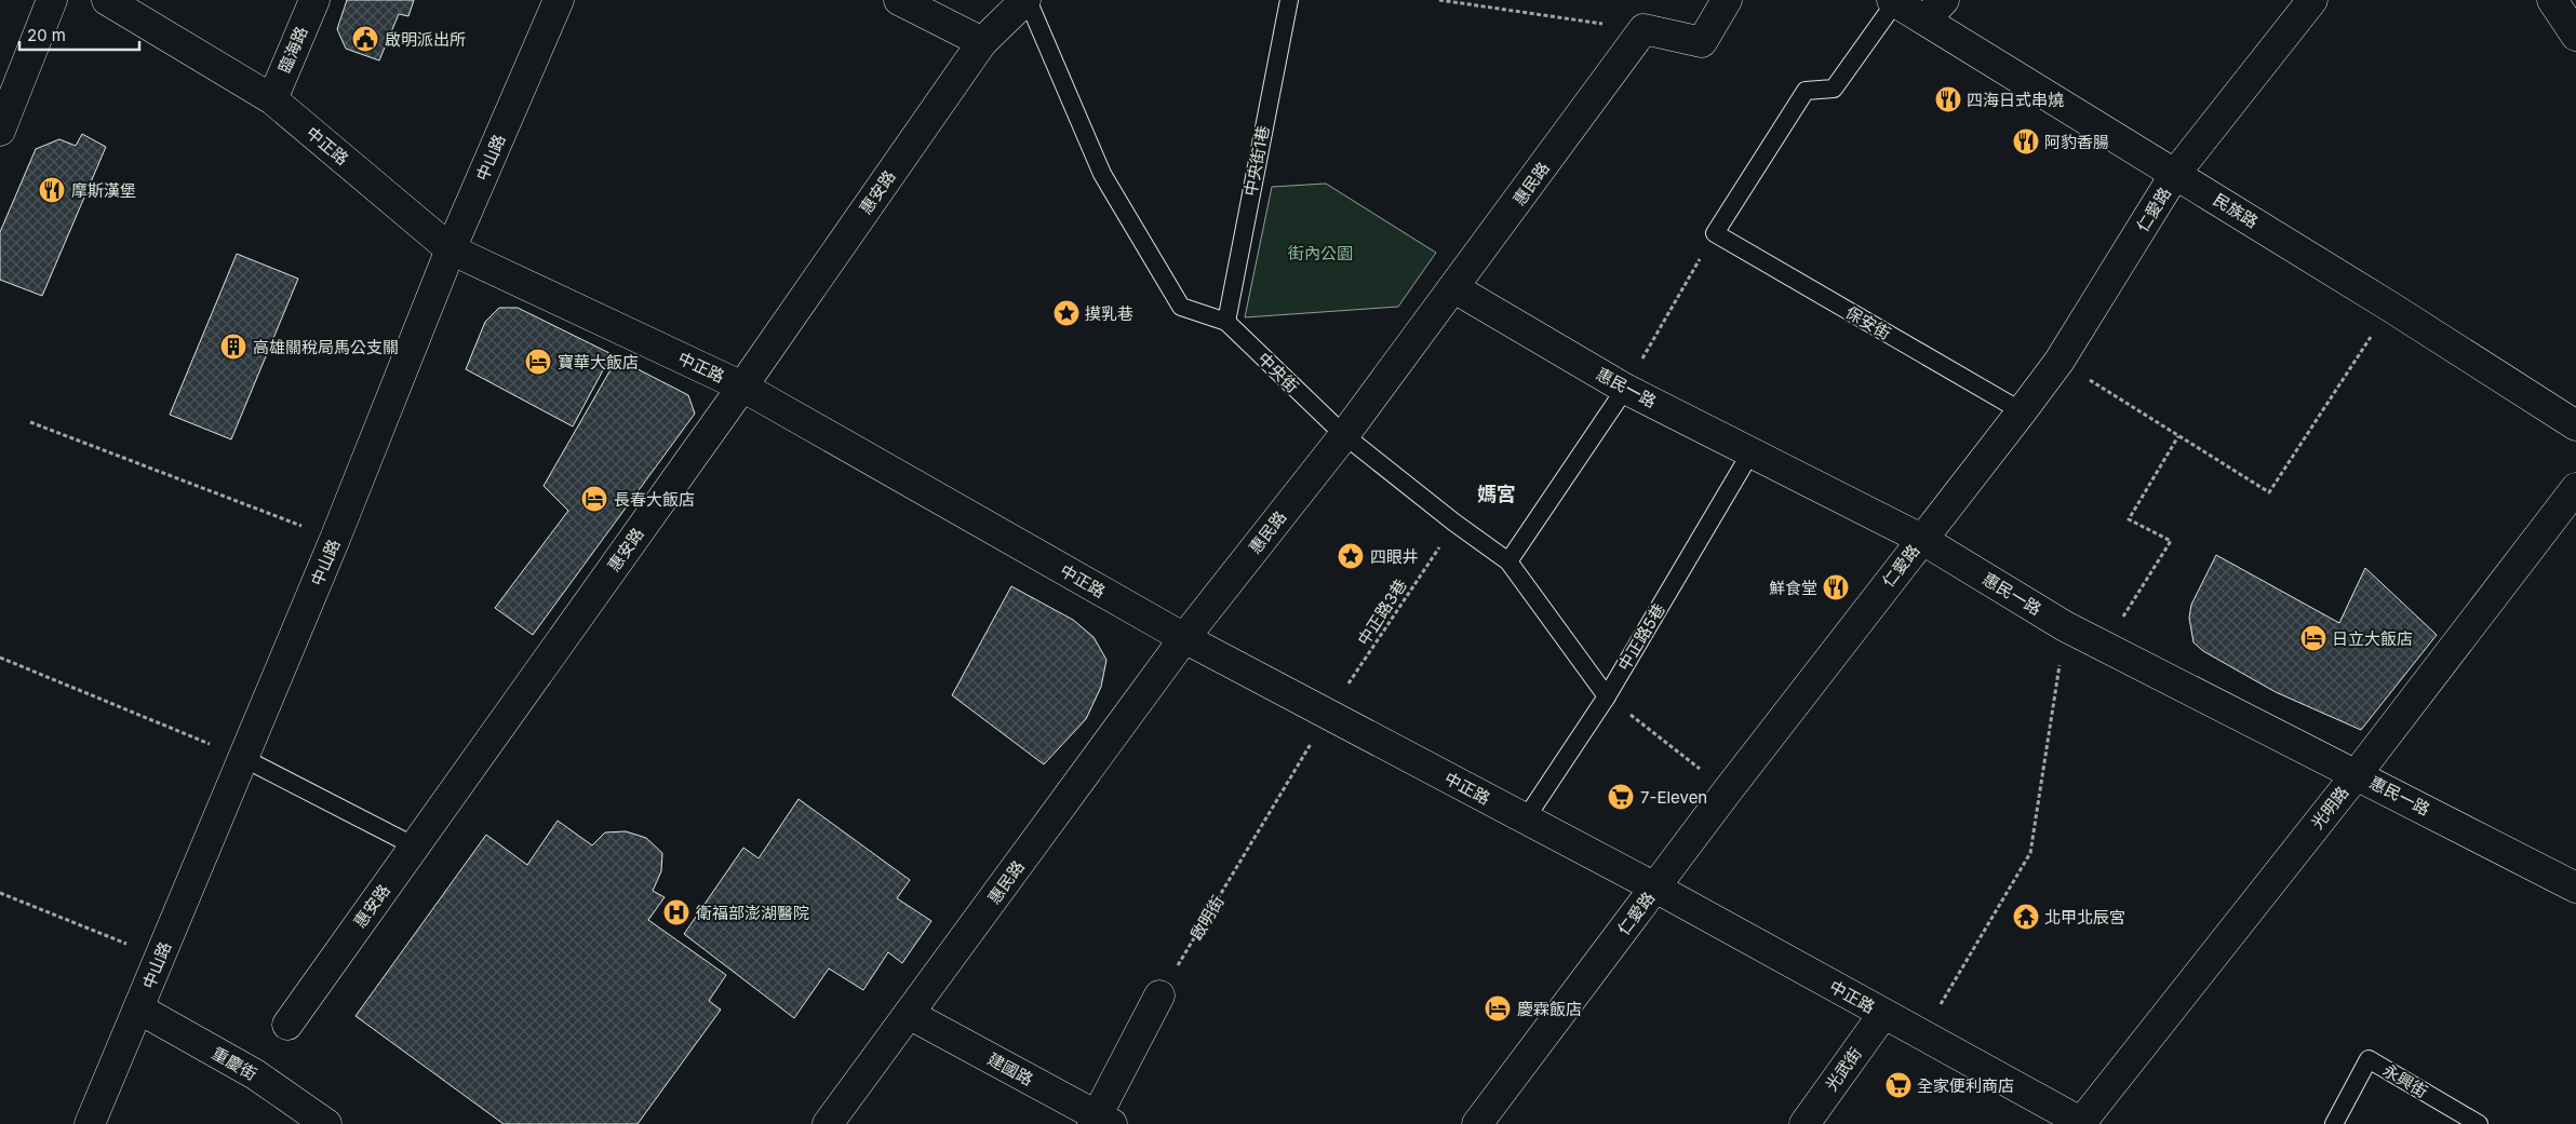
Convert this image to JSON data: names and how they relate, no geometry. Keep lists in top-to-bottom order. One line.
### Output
{"streets":{"street":["臨海路","中正路","中山路","惠民路","惠安路","仁愛路","民族路","惠民一路","光明路","重慶街","建國路","光武街"],"lane":["中央街1巷","保安街","中央街","中正路5巷","永興街"],"path":["中正路3巷","啟明街"]},"crossings":[["臨海路","中正路"],["中正路","中山路"],["中正路","惠民路"],["中正路","惠安路"],["中正路","仁愛路"],["中正路","中正路3巷"],["中正路","中正路5巷"],["中正路","光明路"],["中正路","啟明街"],["中正路","光武街"],["中山路","重慶街"],["中央街1巷","中央街"],["惠民路","中央街"],["惠民路","惠民一路"],["惠民路","建國路"],["惠安路","中央街"],["仁愛路","民族路"],["仁愛路","保安街"],["仁愛路","惠民一路"],["中央街","中正路3巷"],["中央街","中正路5巷"],["惠民一路","中正路5巷"],["惠民一路","光明路"],["中正路3巷","啟明街"]],"districts":["媽宮"],"parks":["街內公園"],"places":{"public building":["啟明派出所"],"restaurant":["四海日式串燒","阿豹香腸","摩斯漢堡","鮮食堂"],"place":["摸乳巷","四眼井"],"building":["高雄關稅局馬公支關"],"hotel":["寶華大飯店","長春大飯店","日立大飯店","慶霖飯店"],"supermarket":["7-Eleven","全家便利商店"],"hospital":["衛福部澎湖醫院"],"temple":["北甲北辰宮"]},"scale_bar":"20 m"}
